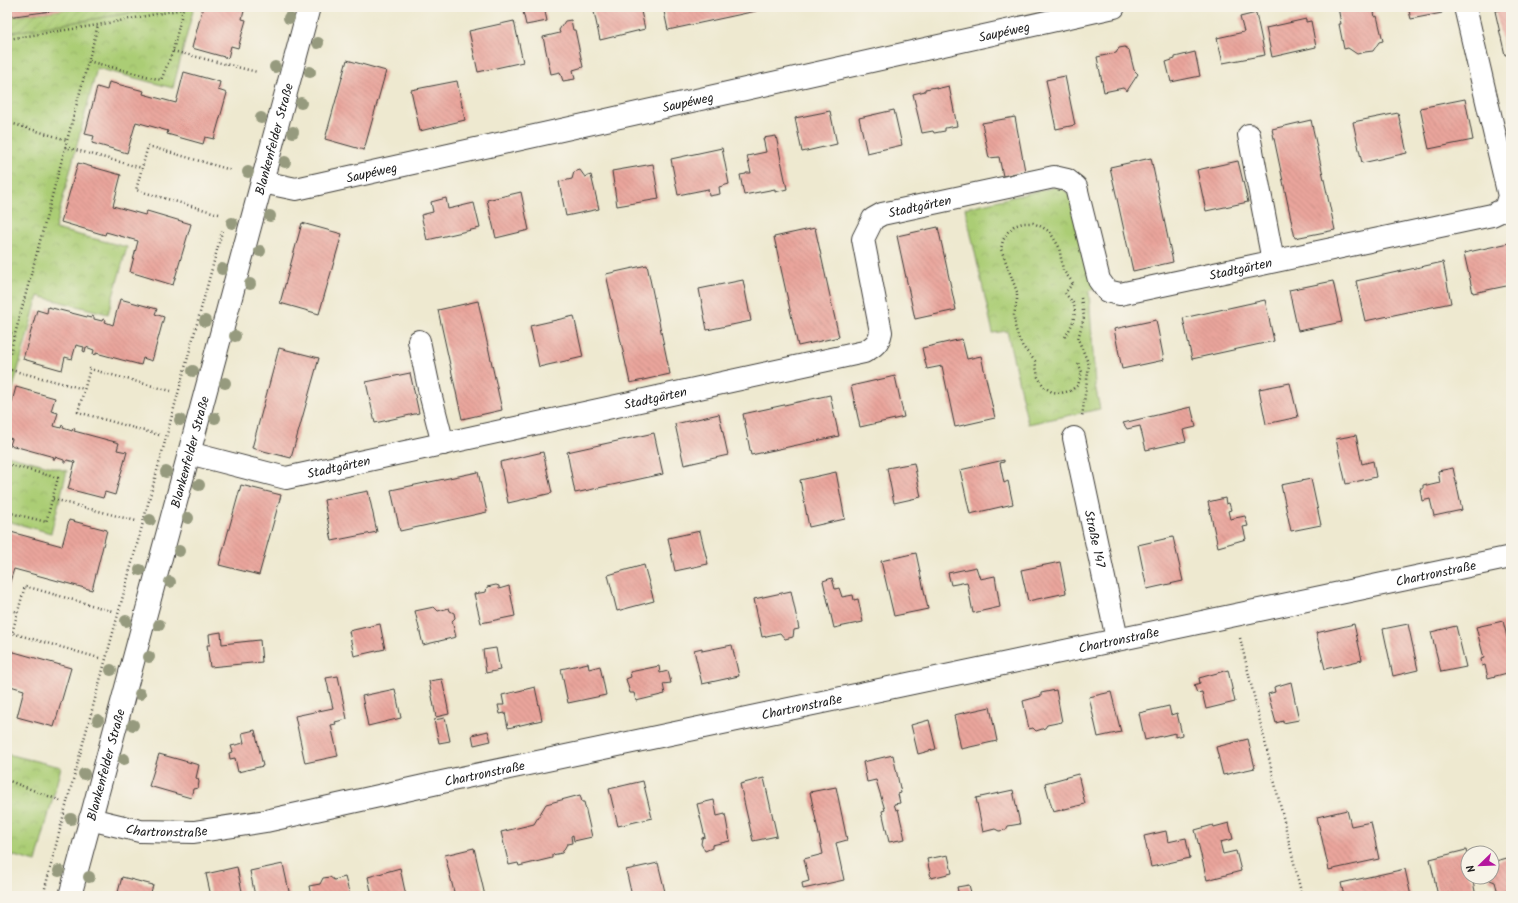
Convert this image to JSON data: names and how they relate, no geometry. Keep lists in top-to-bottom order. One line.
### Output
{"streets":{"street":["Saupéweg","Blankenfelder Straße","Stadtgärten","Straße 147","Chartronstraße"]},"crossings":[["Saupéweg","Blankenfelder Straße"],["Blankenfelder Straße","Stadtgärten"],["Blankenfelder Straße","Chartronstraße"],["Straße 147","Chartronstraße"]],"north":"bottom left"}
